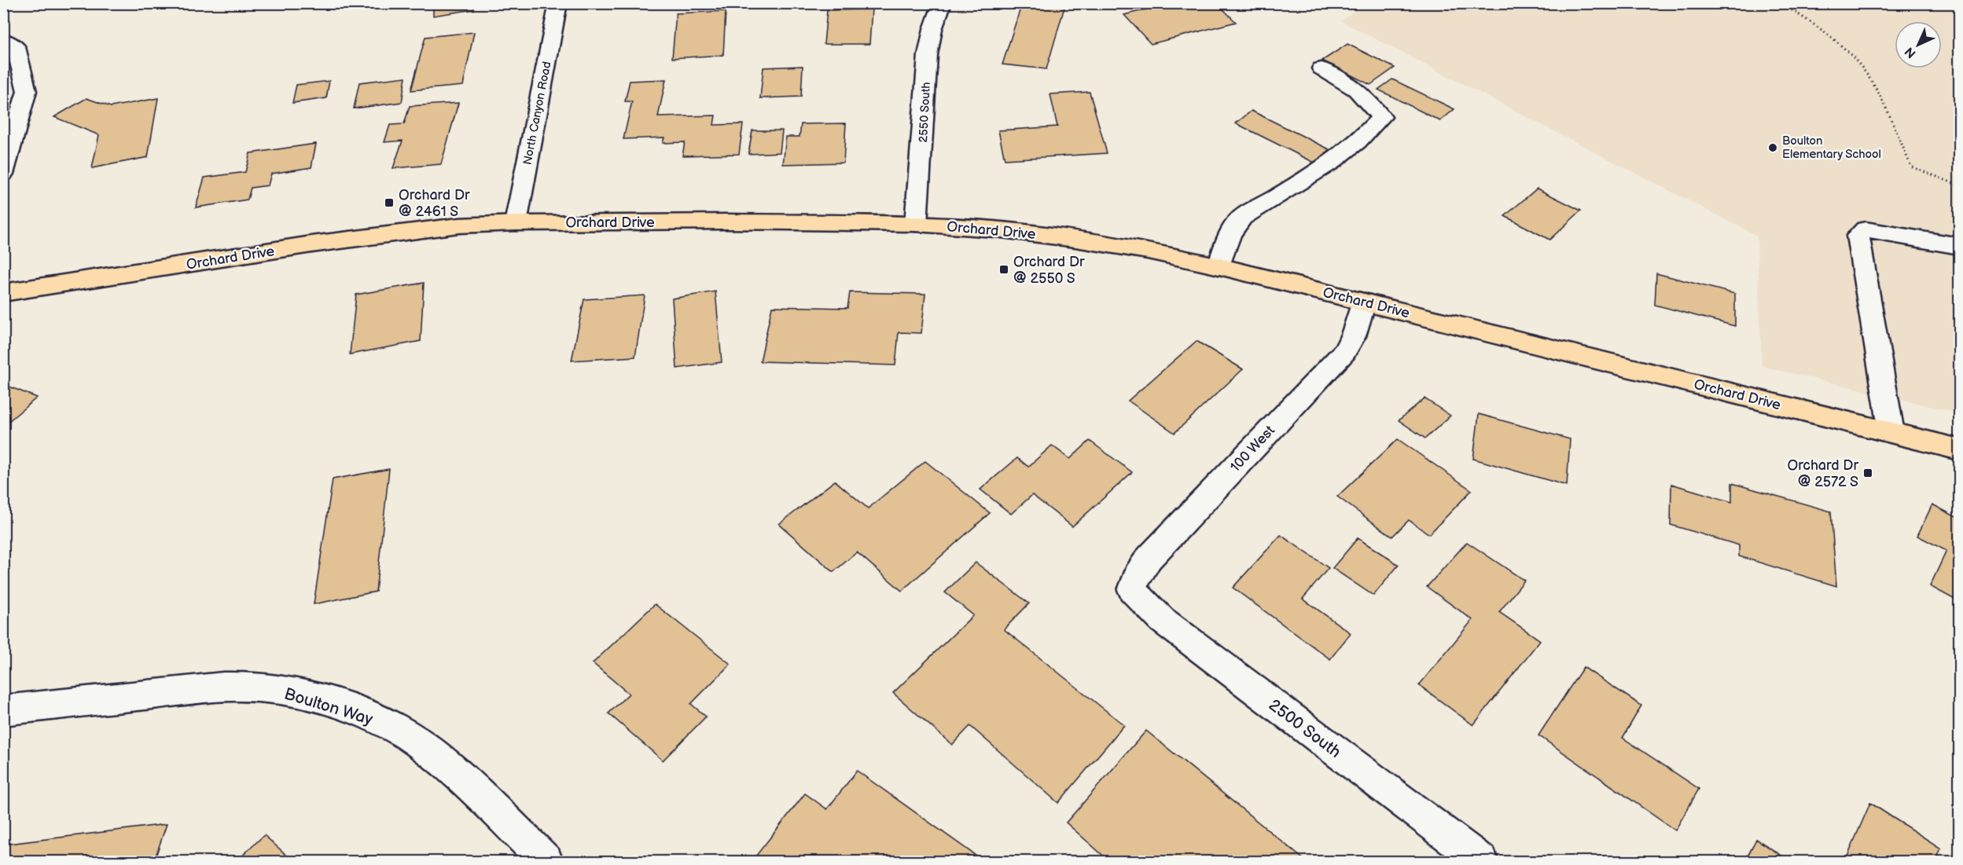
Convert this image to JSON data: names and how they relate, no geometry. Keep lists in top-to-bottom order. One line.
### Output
{"streets":{"main road":["Orchard Drive"],"street":["2550 South","North Canyon Road","100 West","Boulton Way","2500 South"]},"crossings":[["2550 South","Orchard Drive"],["North Canyon Road","Orchard Drive"],["Orchard Drive","100 West"],["100 West","2500 South"]],"places":{"other":["Boulton Elementary School"],"transit":["Orchard Dr @ 2461 S","Orchard Dr @ 2550 S","Orchard Dr @ 2572 S"]},"north":"bottom left"}
